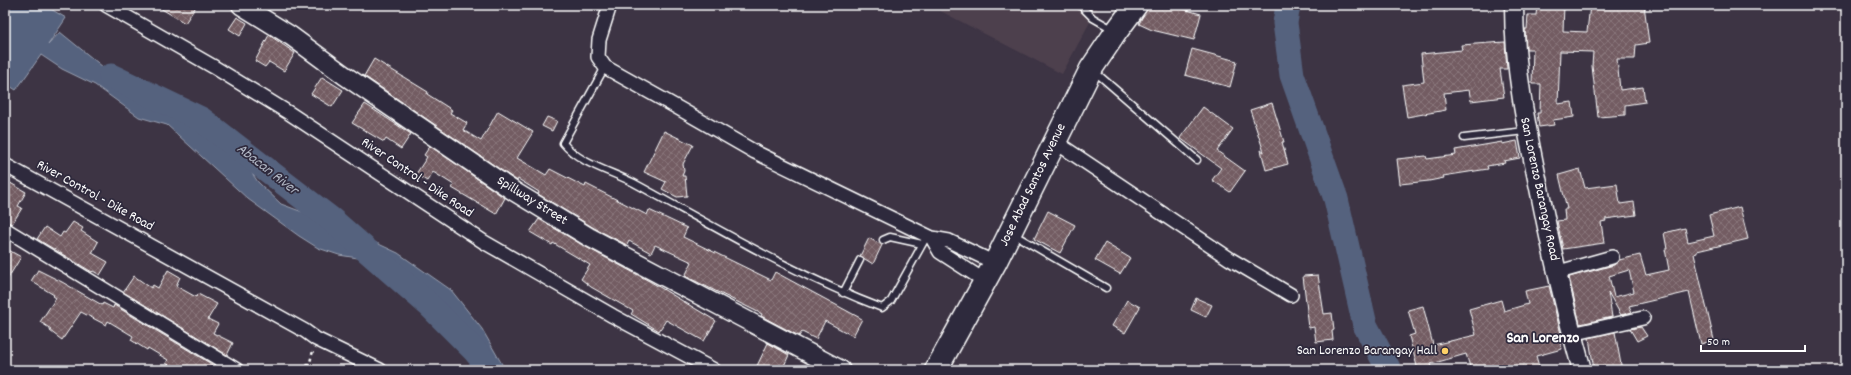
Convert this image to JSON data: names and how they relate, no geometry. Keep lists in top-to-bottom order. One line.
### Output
{"streets":{"highway":["Jose Abad Santos Avenue"],"street":["River Control - Dike Road","San Lorenzo Barangay Road","Spillway Street"]},"districts":["San Lorenzo"],"water":["Abacan River"],"places":["San Lorenzo Barangay Hall"],"scale_bar":"50 m"}
